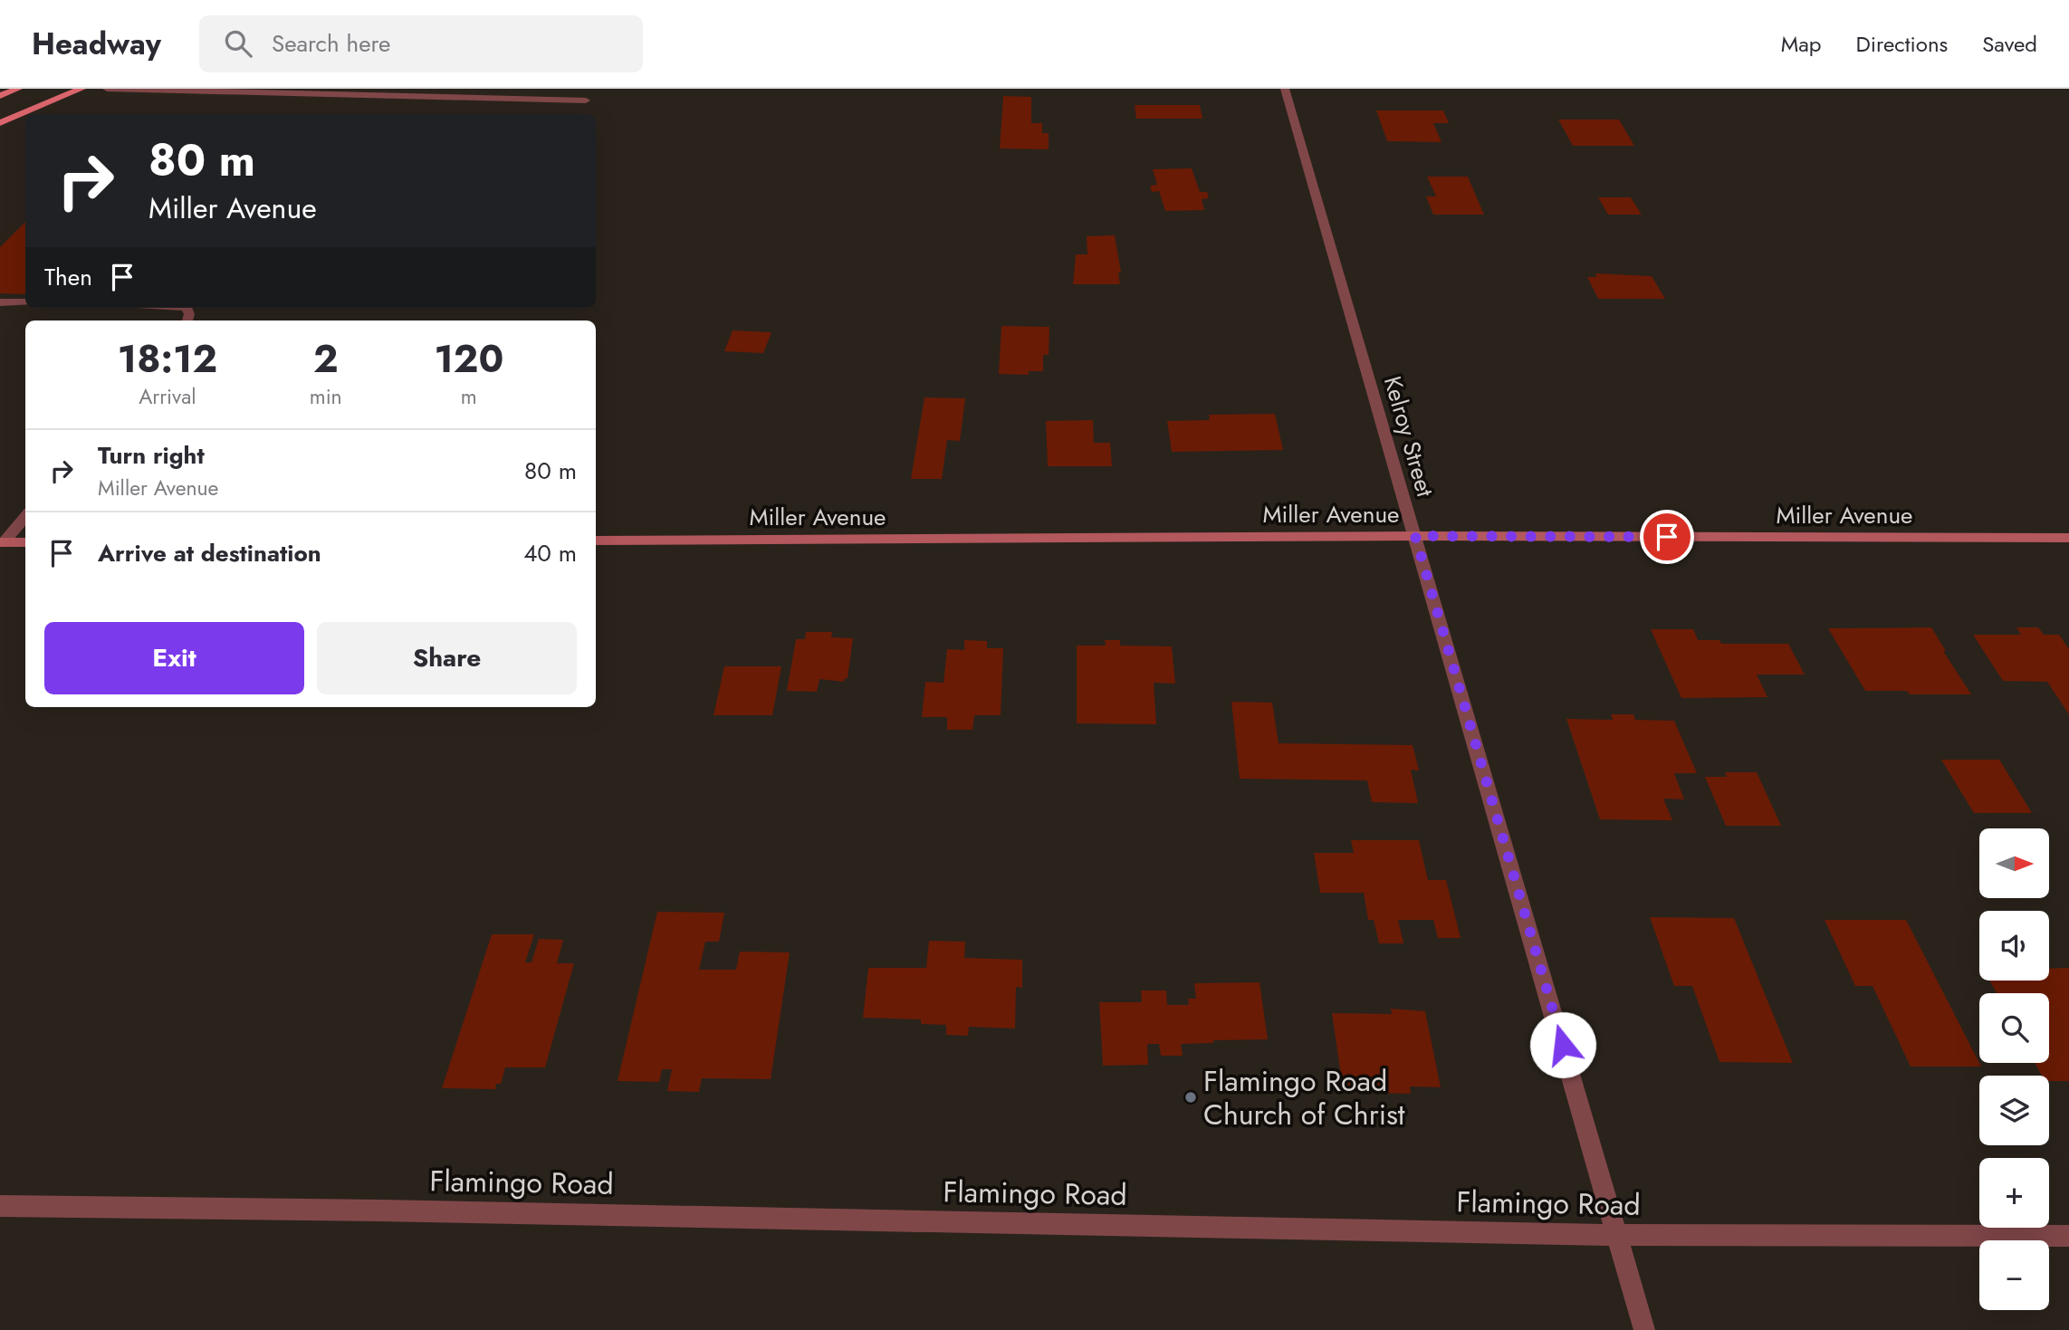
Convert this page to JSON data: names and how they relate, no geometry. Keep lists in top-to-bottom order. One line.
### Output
{"streets":{"main road":["Miller Avenue"],"street":["Kelroy Street","Flamingo Road"]},"crossings":[["Kelroy Street","Miller Avenue"],["Kelroy Street","Flamingo Road"]],"places":["Flamingo Road Church of Christ"],"north":"right","page":{"header":"Headway","search":"Search here","nav":["Map","Directions","Saved"],"turn":["80 m","Miller Avenue"],"then":"Then","eta":["18:12","Arrival","2","min","120","m"],"list":[{"name":"Turn right","note":"Miller Avenue","value":"80 m"},{"name":"Arrive at destination","value":"40 m"}],"buttons":["Exit","Share"],"map_buttons":["+","−"]}}
